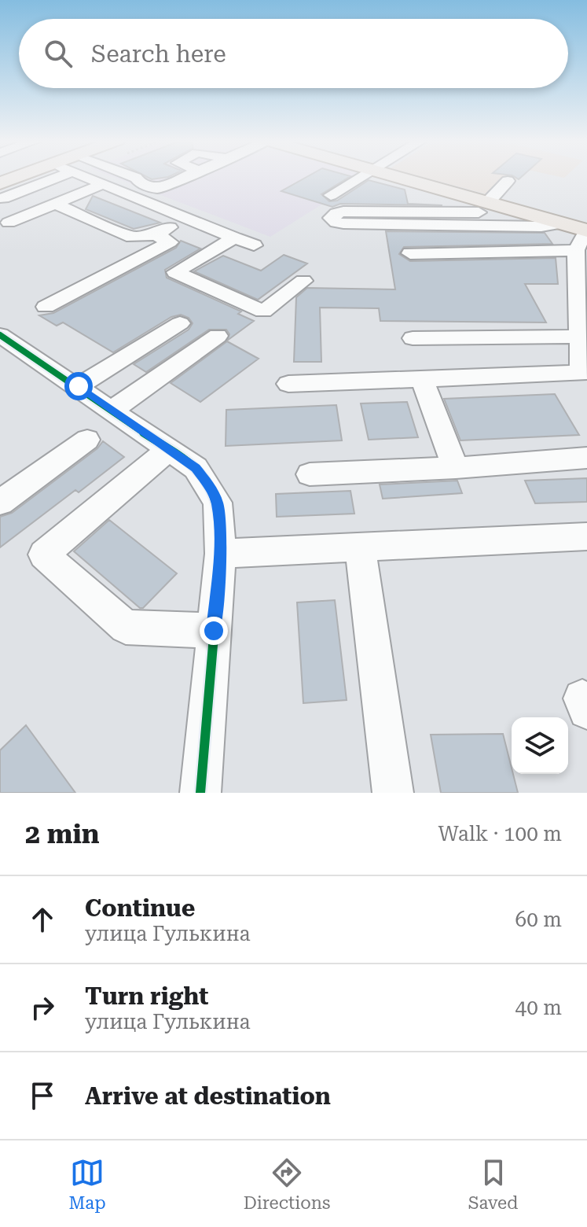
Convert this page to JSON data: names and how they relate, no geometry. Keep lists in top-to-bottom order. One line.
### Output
{"page":{"search":"Search here","heading":["2 min","Walk · 100 m"],"list":[["Continue","улица Гулькина","60 m"],["Turn right","улица Гулькина","40 m"],"Arrive at destination"],"nav":["Map","Directions","Saved"]}}
